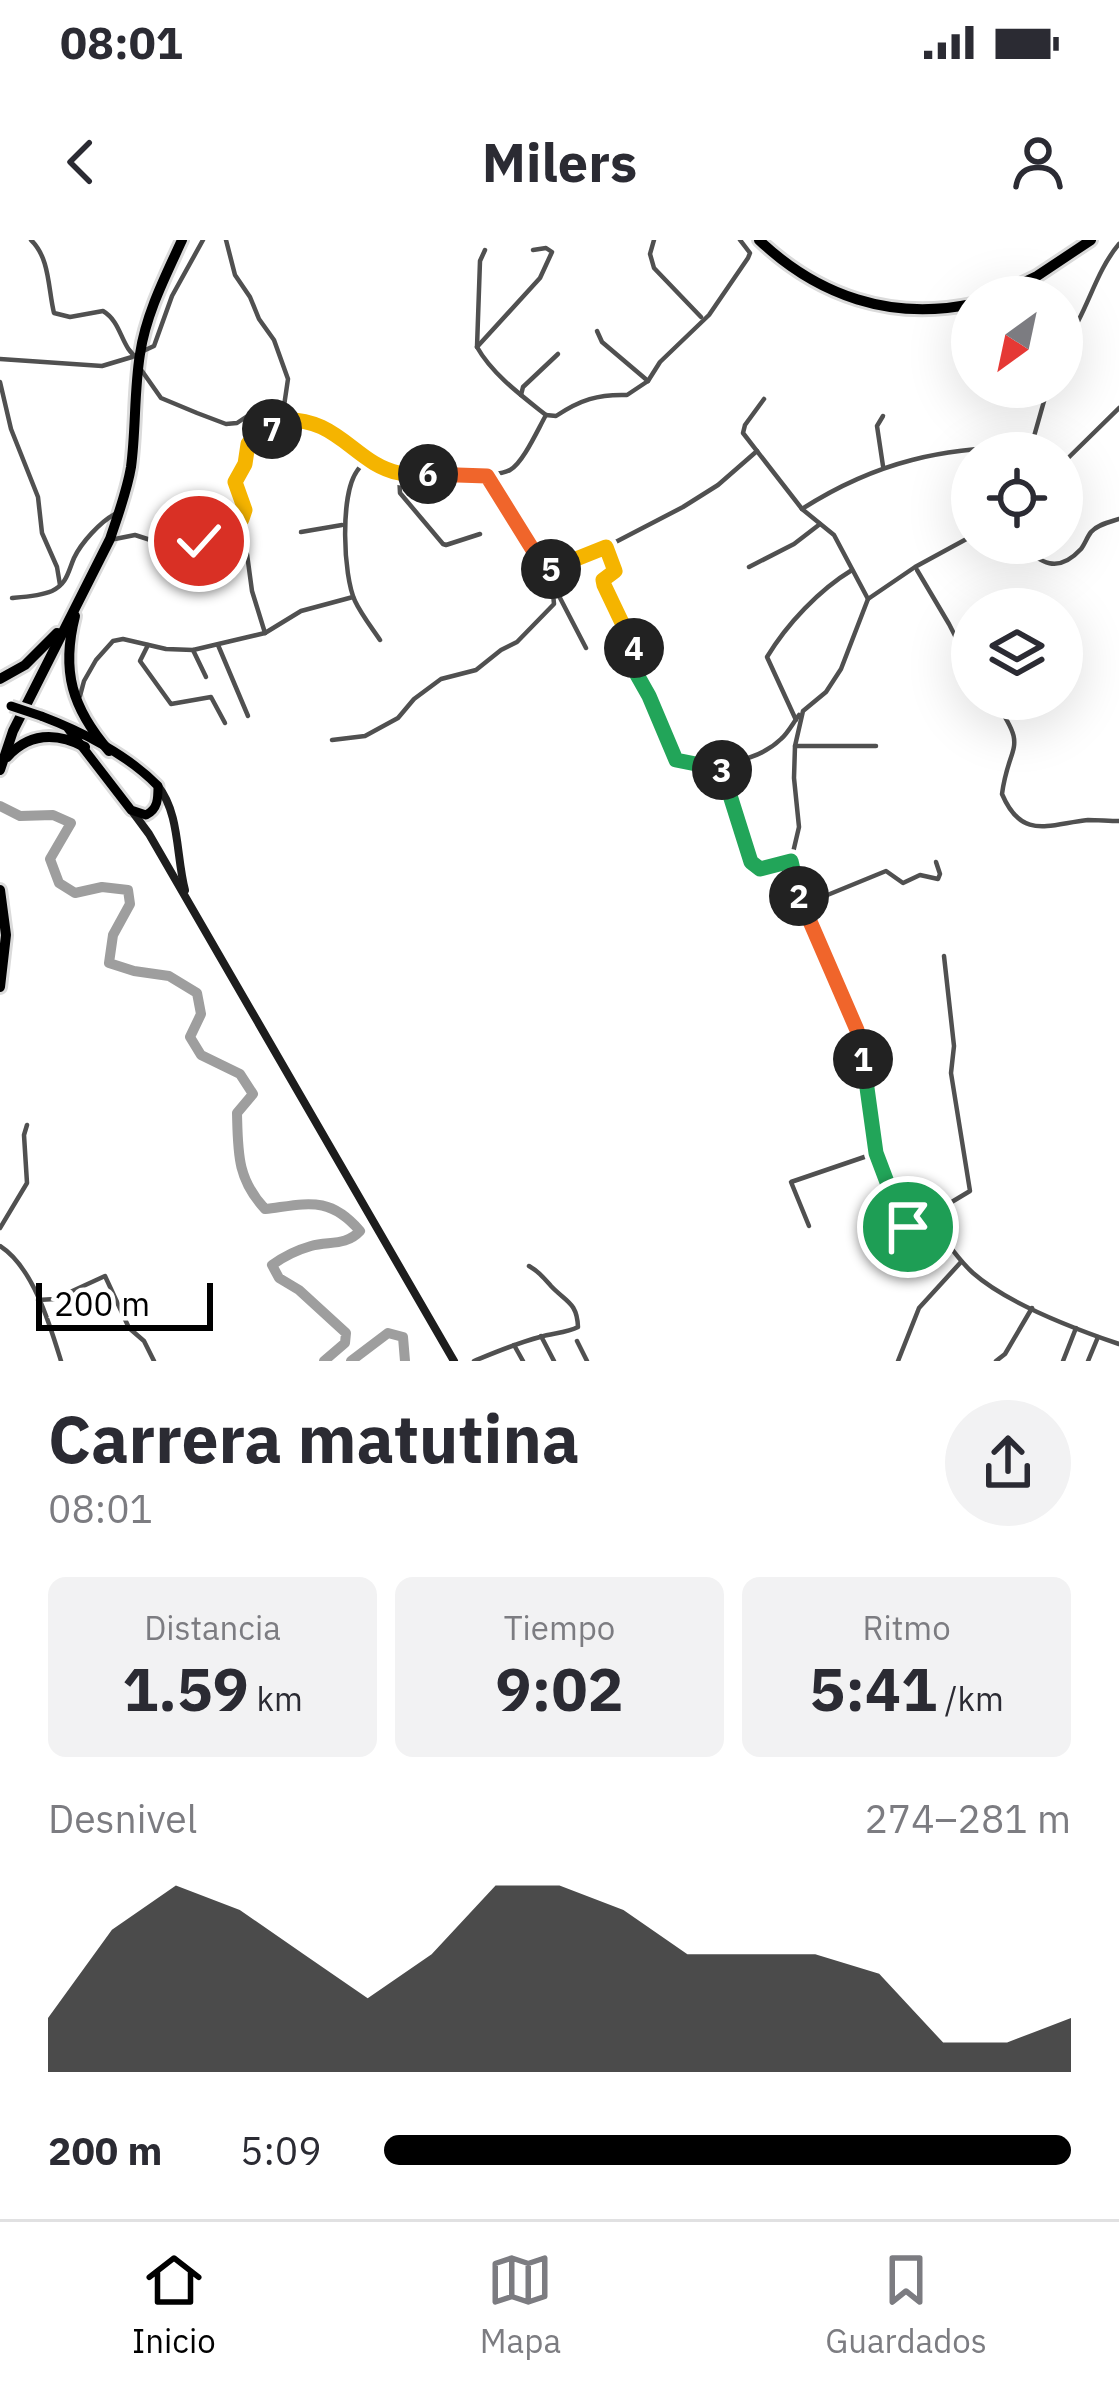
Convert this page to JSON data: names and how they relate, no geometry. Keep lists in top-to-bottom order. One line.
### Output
{"scale_bar":"200 m","north":"bottom left","page":{"status":"08:01","header":"Milers","pins":["7","6","5","4","3","2","1"],"scale":"200 m","heading":["Carrera matutina","08:01"],"stats":[["Distancia","1.59 km"],["Tiempo","9:02"],["Ritmo","5:41 /km"]],"chart":["Desnivel","274–281 m"],"list":[{"name":"200 m","note":"5:09"}],"tabs":["Inicio","Mapa","Guardados"]}}
